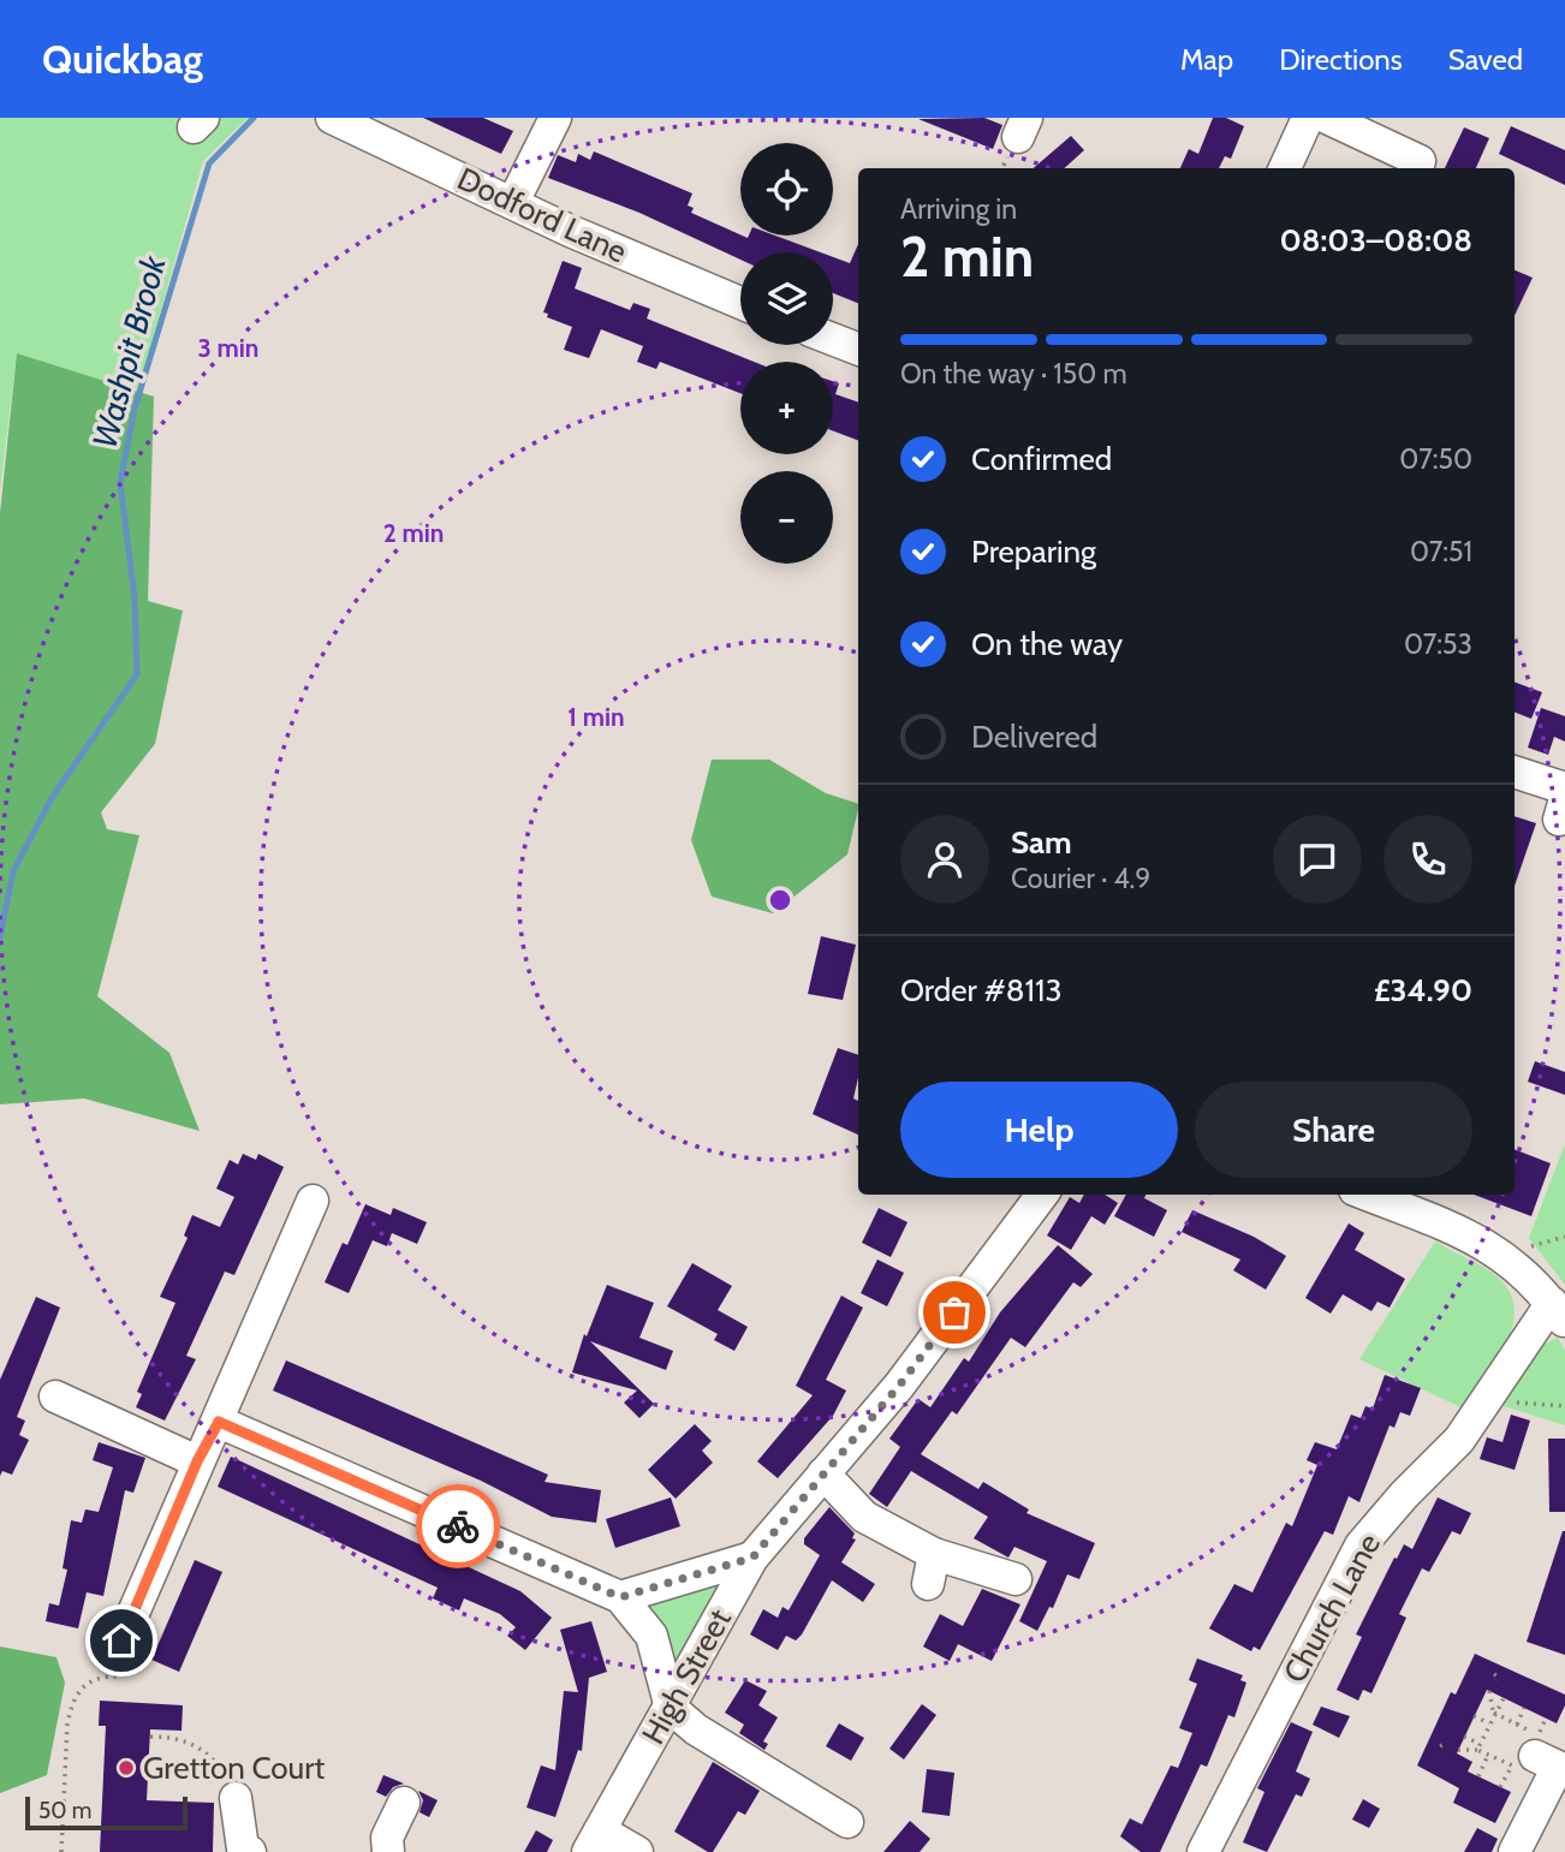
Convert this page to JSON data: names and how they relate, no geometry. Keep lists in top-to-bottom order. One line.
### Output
{"streets":{"street":["Dodford Lane","Church Lane","High Street"]},"water":["Washpit Brook"],"places":["Gretton Court"],"scale_bar":"50 m","page":{"header":"Quickbag","nav":["Map","Directions","Saved"],"map_buttons":["+","−"],"heading":["2 min","Arriving in","08:03–08:08"],"panel":["Sam","Courier · 4.9","Order #8113","£34.90"],"bar":"On the way · 150 m","list":[["Confirmed","07:50"],["Preparing","07:51"],["On the way","07:53"],"Delivered"],"buttons":["Help","Share"],"scale":"50 m"},"rings":["3 min","2 min","1 min"]}
